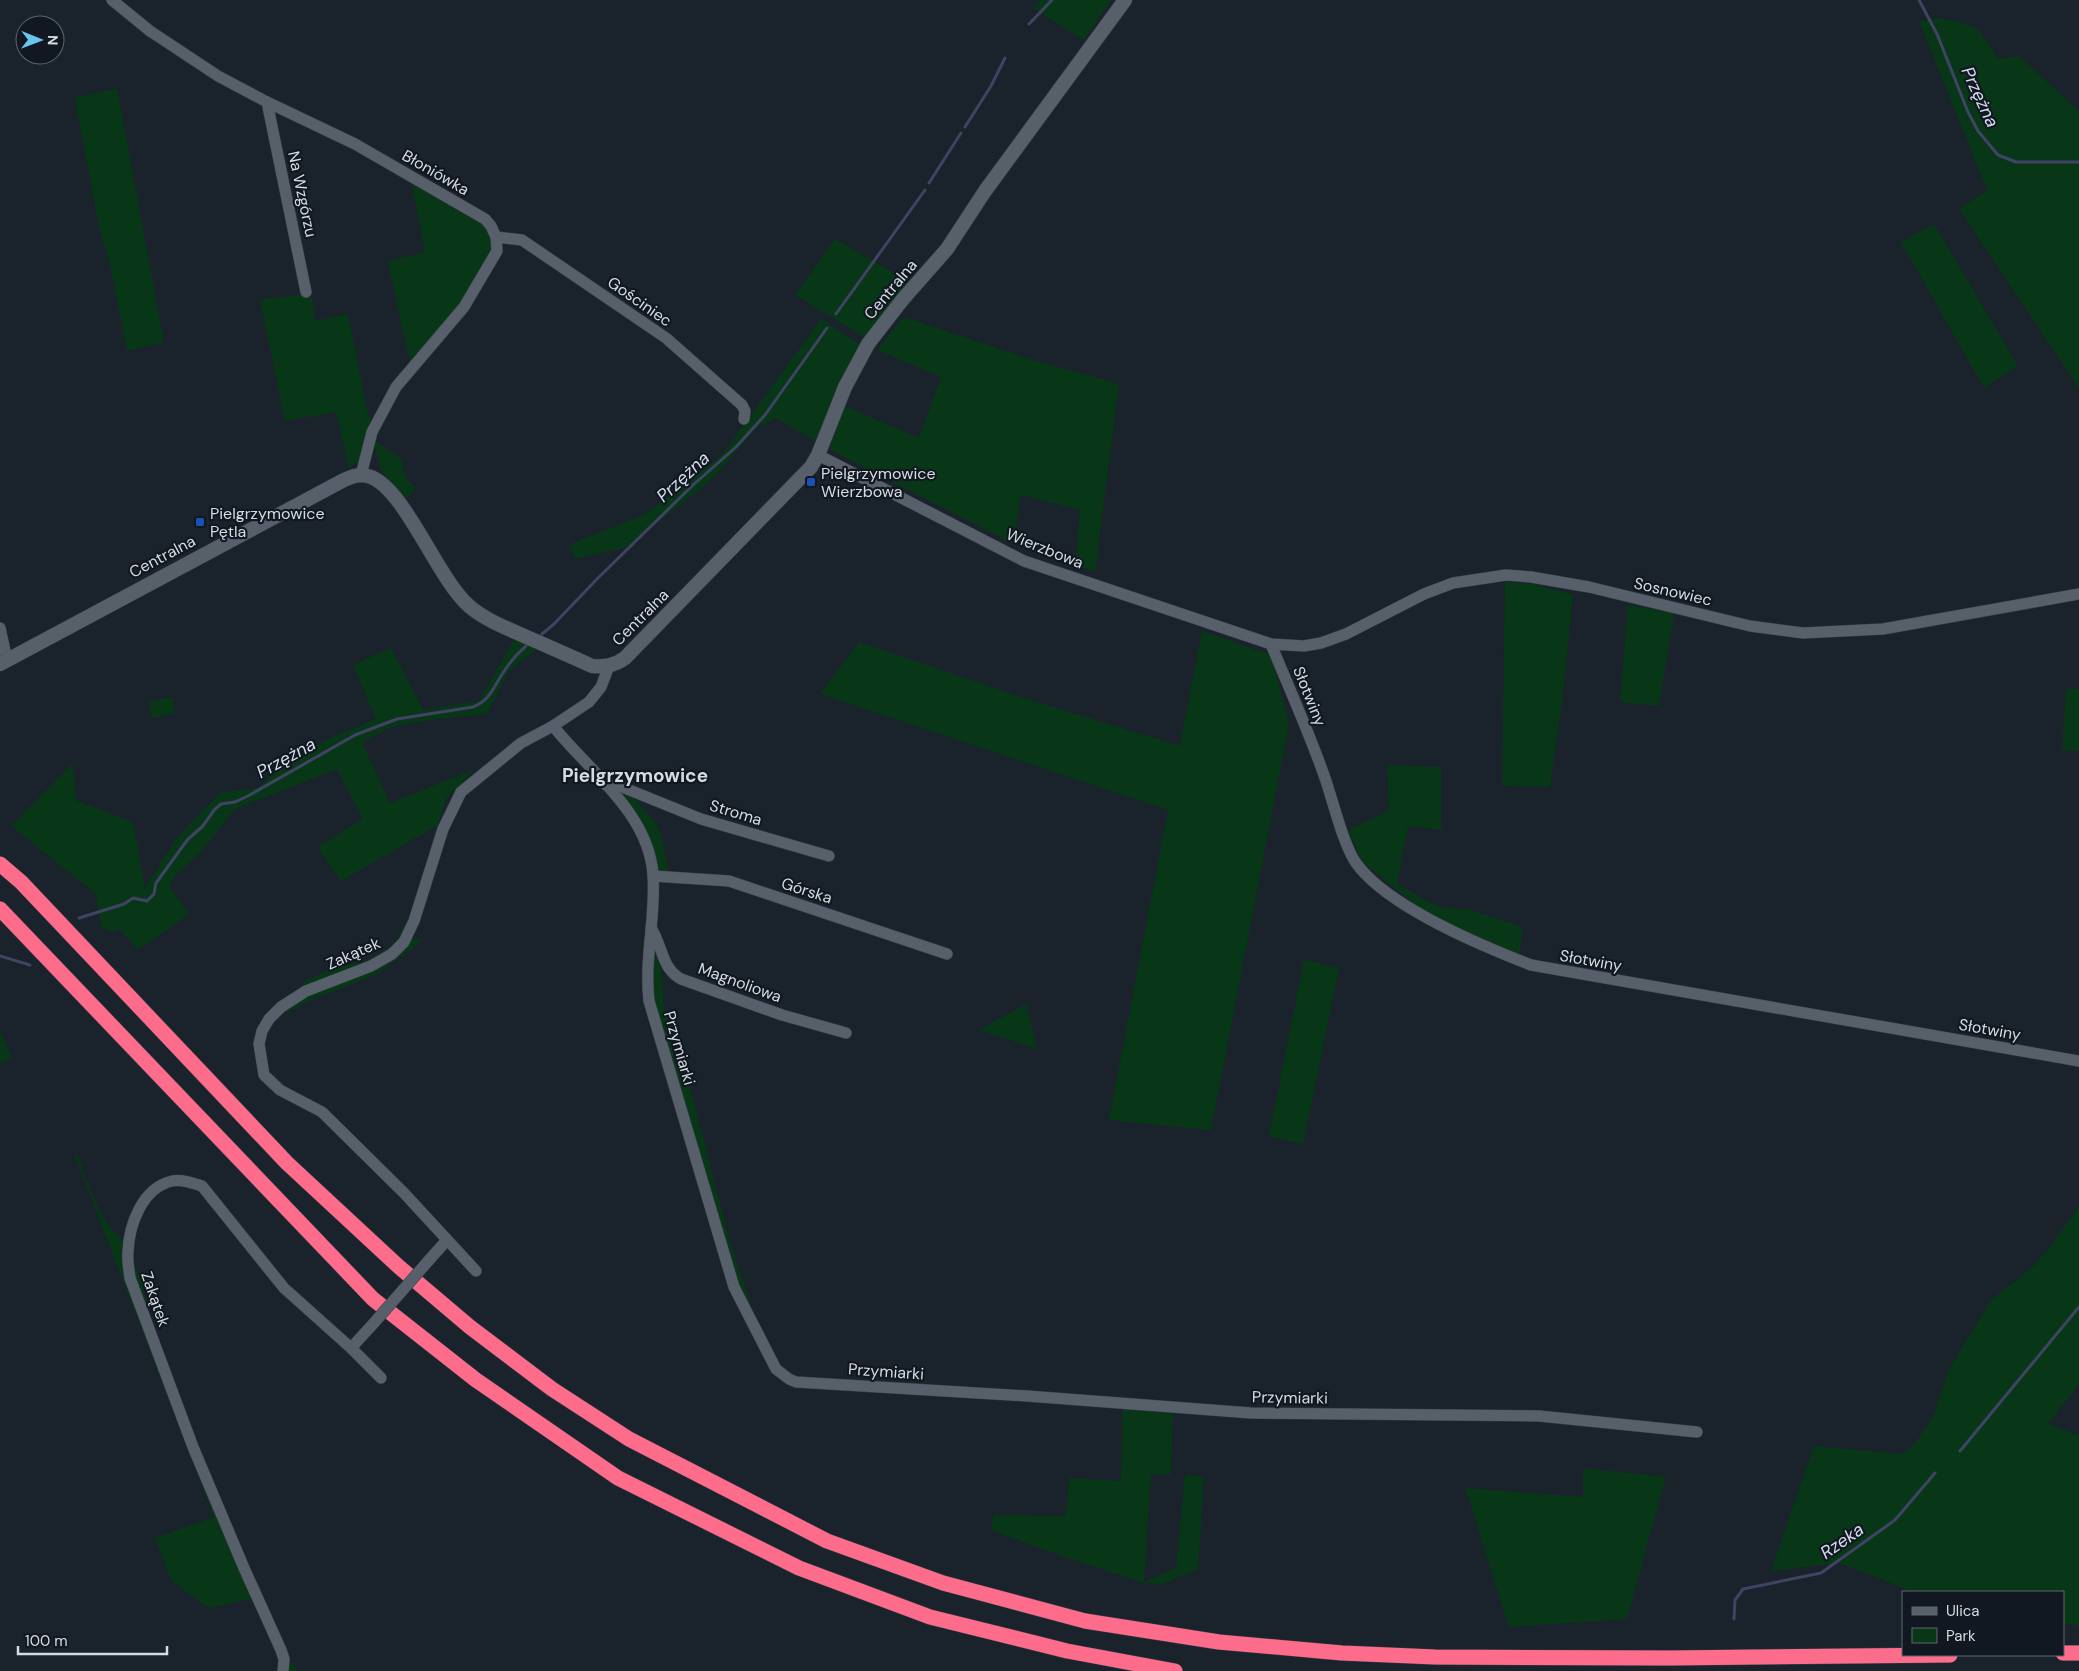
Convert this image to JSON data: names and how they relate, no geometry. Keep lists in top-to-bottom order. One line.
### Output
{"streets":{"street":["Błoniówka","Na Wzgórzu","Centralna","Gościniec","Wierzbowa","Sosnowiec","Słotwiny","Stroma","Górska","Zakątek","Magnoliowa","Przymiarki"]},"crossings":[["Błoniówka","Na Wzgórzu"],["Błoniówka","Gościniec"],["Centralna","Wierzbowa"],["Centralna","Zakątek"],["Wierzbowa","Sosnowiec"],["Wierzbowa","Słotwiny"],["Sosnowiec","Słotwiny"],["Stroma","Przymiarki"],["Górska","Przymiarki"],["Zakątek","Przymiarki"],["Magnoliowa","Przymiarki"]],"districts":["Pielgrzymowice"],"water":["Przężna","Rzeka"],"places":{"transit":["Pielgrzymowice Wierzbowa","Pielgrzymowice Pętla"]},"legend":["Ulica","Park"],"scale_bar":"100 m","north":"right"}
